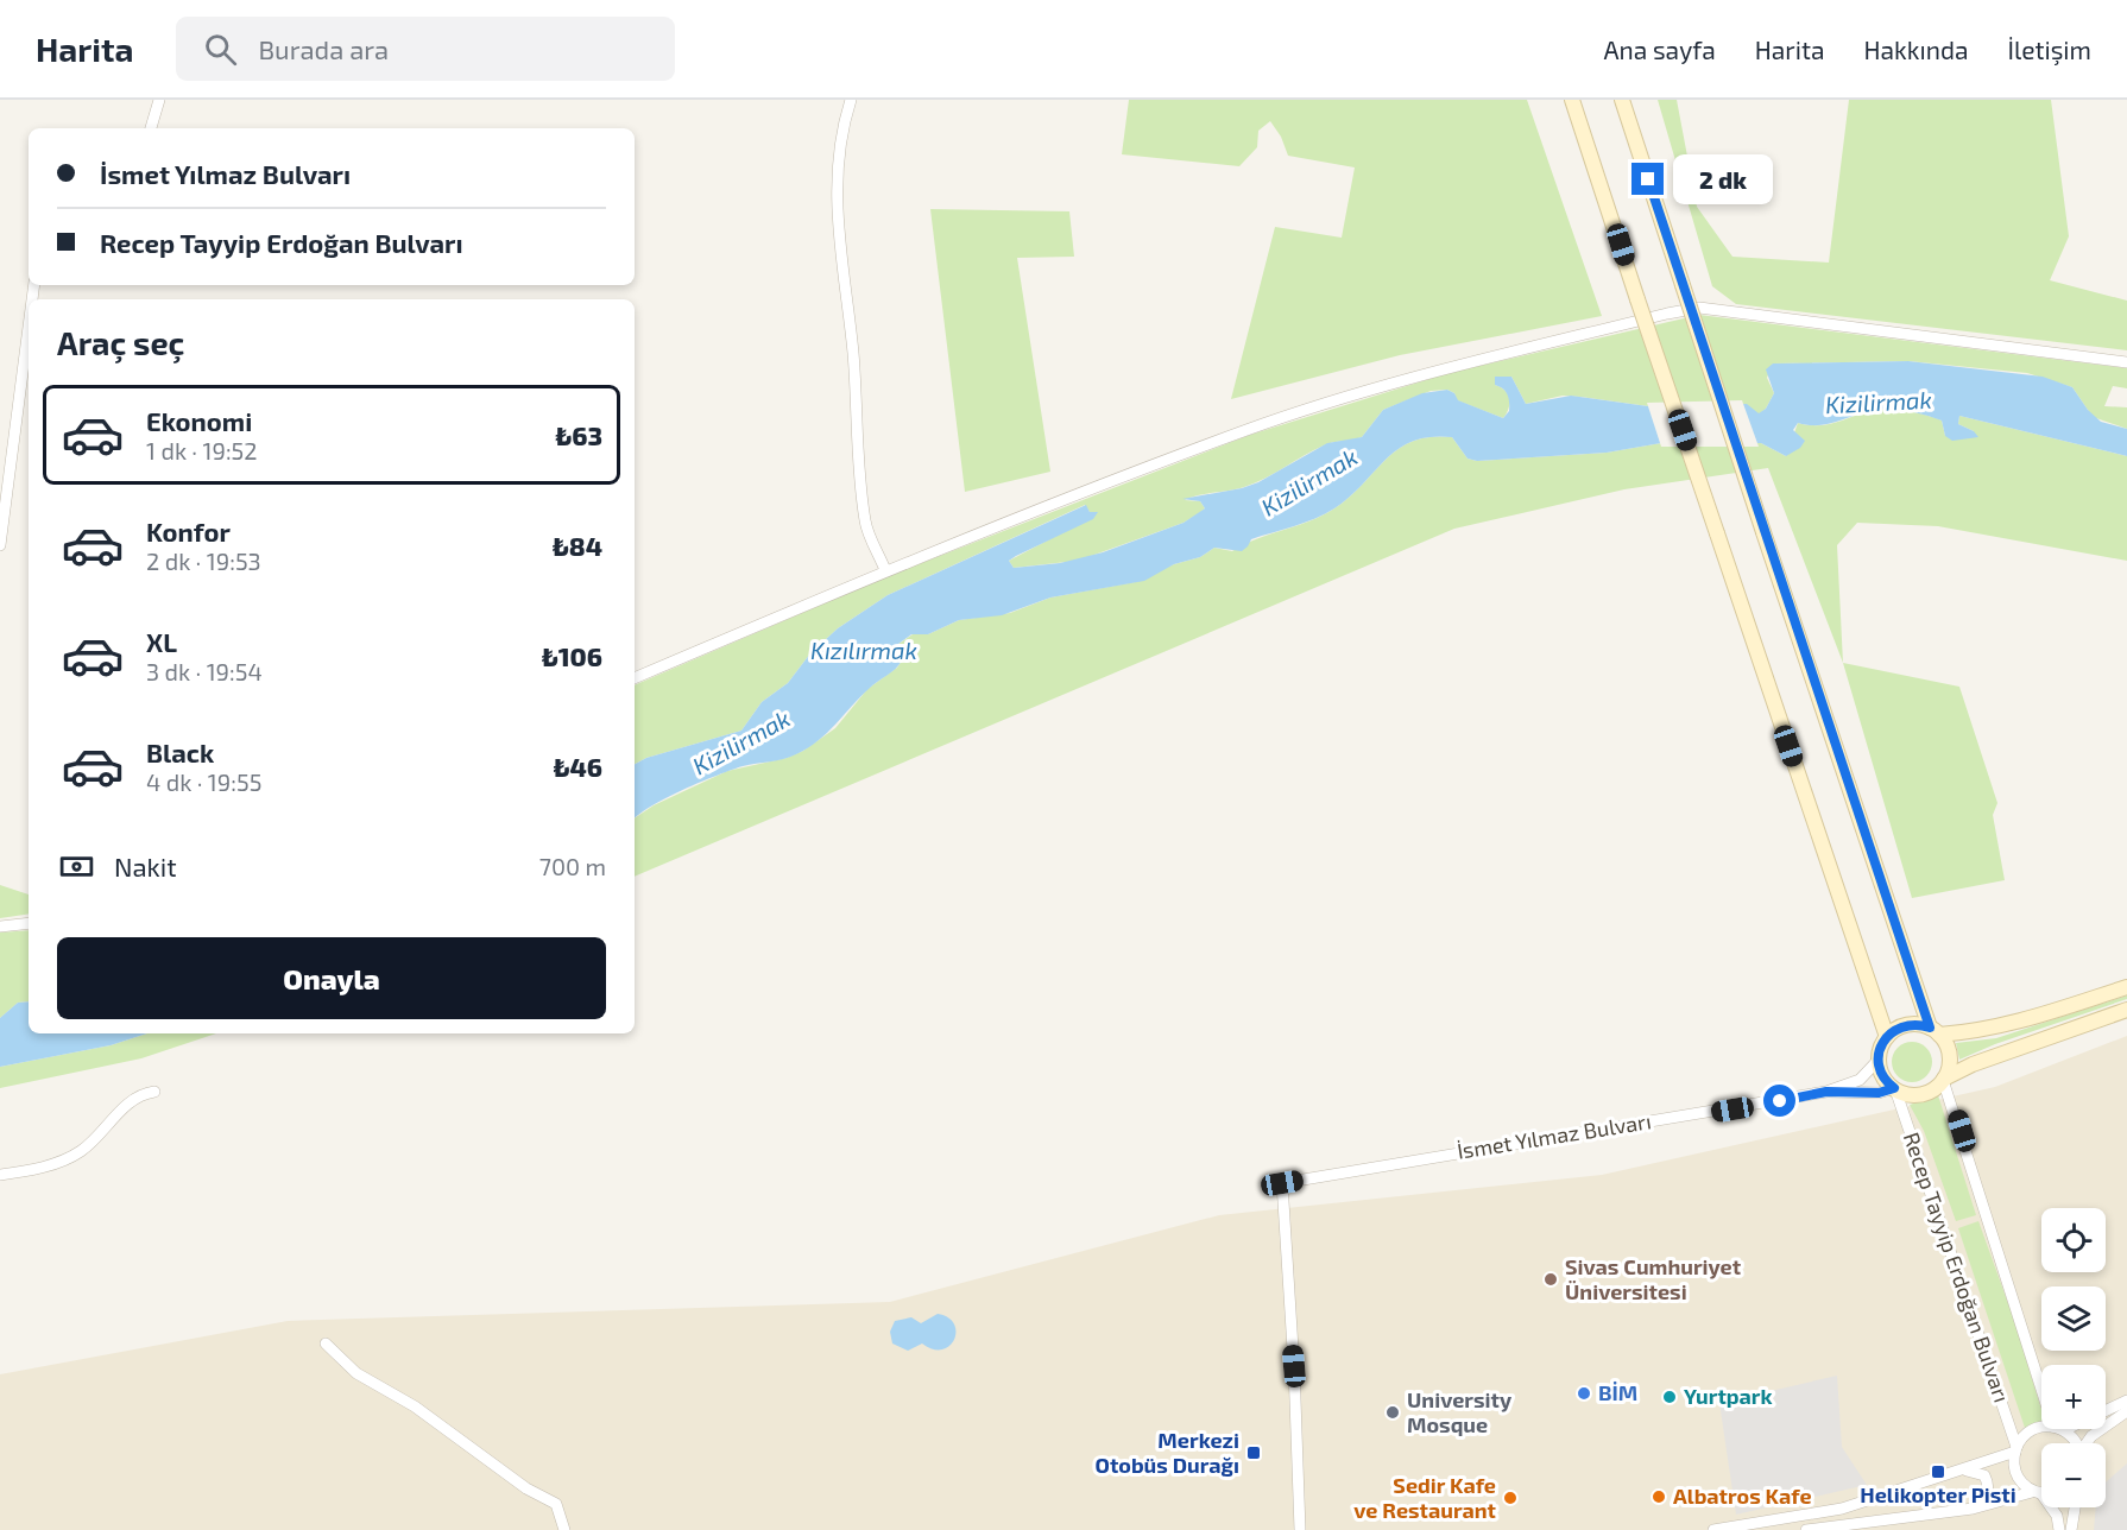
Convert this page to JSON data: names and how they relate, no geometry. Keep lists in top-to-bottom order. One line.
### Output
{"streets":{"street":["İsmet Yılmaz Bulvarı","Recep Tayyip Erdoğan Bulvarı"]},"crossings":[["İsmet Yılmaz Bulvarı","Recep Tayyip Erdoğan Bulvarı"]],"water":["Kizilirmak","Kızılırmak"],"places":{"other":["Sivas Cumhuriyet Üniversitesi","BİM","Yurtpark","University Mosque","Albatros Kafe","Sedir Kafe ve Restaurant"],"transit":["Merkezi Otobüs Durağı","Helikopter Pisti"]},"page":{"header":"Harita","search":"Burada ara","nav":["Ana sayfa","Harita","Hakkında","İletişim"],"banner":["İsmet Yılmaz Bulvarı","Recep Tayyip Erdoğan Bulvarı"],"bubble":"2 dk","heading":"Araç seç","list":[{"name":"Ekonomi","note":"1 dk · 19:52","value":"₺63"},{"name":"Konfor","note":"2 dk · 19:53","value":"₺84"},{"name":"XL","note":"3 dk · 19:54","value":"₺106"},{"name":"Black","note":"4 dk · 19:55","value":"₺46"}],"pay":["Nakit","700 m"],"buttons":"Onayla","map_buttons":["+","−"]}}
